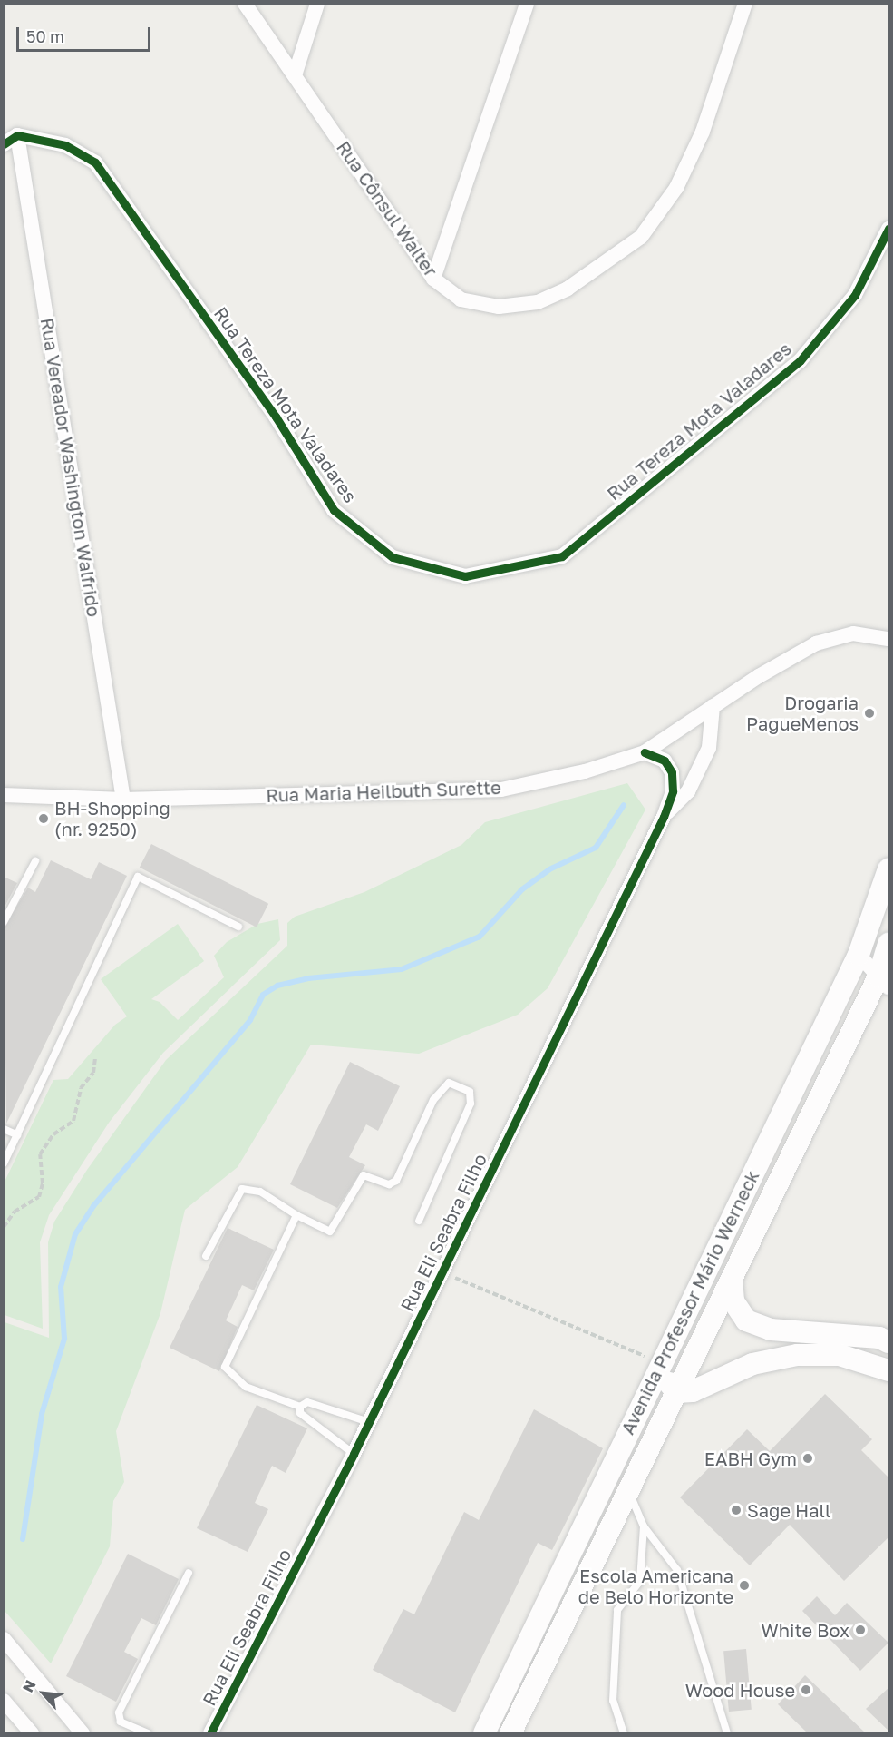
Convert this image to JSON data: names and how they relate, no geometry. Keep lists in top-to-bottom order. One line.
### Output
{"streets":{"main road":["Avenida Professor Mário Werneck"],"street":["Rua Cônsul Walter","Rua Tereza Mota Valadares","Rua Vereador Washington Walfrido","Rua Maria Heilbuth Surette","Rua Eli Seabra Filho"]},"crossings":[["Rua Tereza Mota Valadares","Rua Vereador Washington Walfrido"],["Rua Vereador Washington Walfrido","Rua Maria Heilbuth Surette"],["Rua Maria Heilbuth Surette","Rua Eli Seabra Filho"]],"places":["Drogaria PagueMenos","BH-Shopping (nr. 9250)","EABH Gym","Sage Hall","Escola Americana de Belo Horizonte","White Box","Wood House"],"scale_bar":"50 m","north":"top left"}
